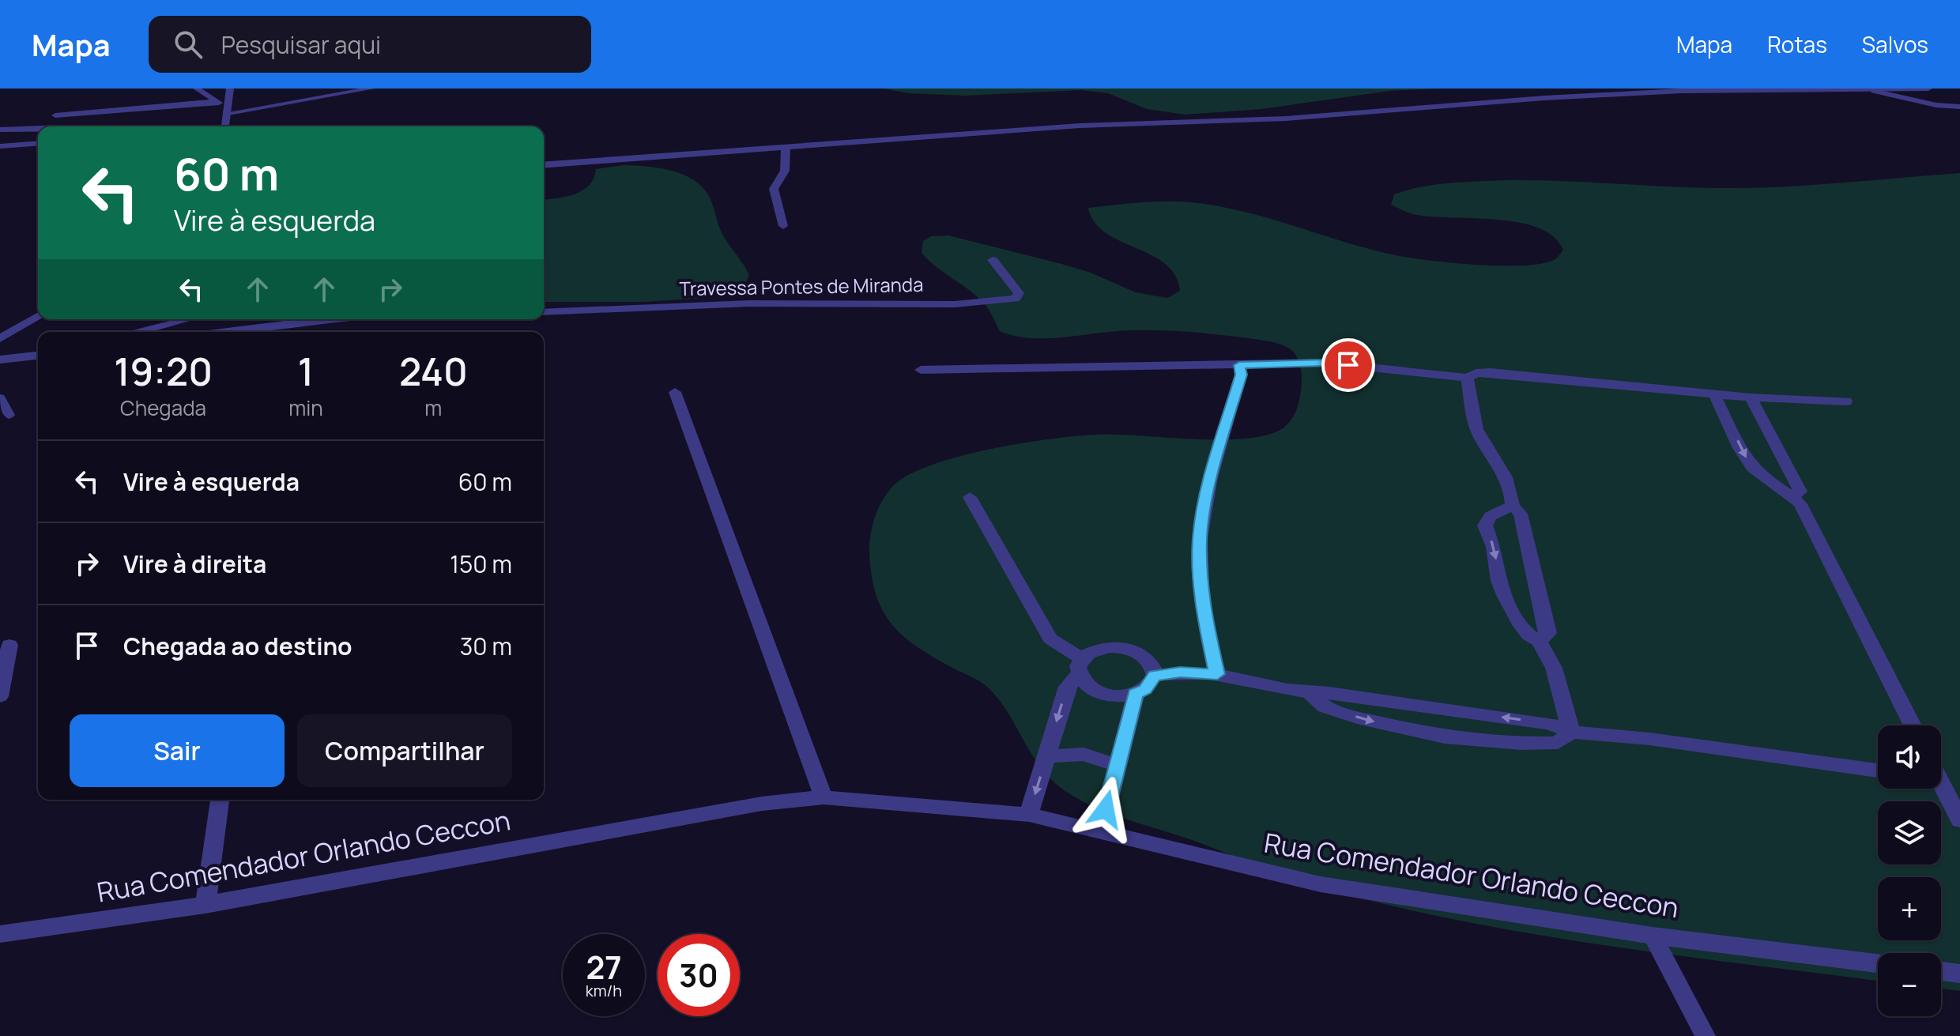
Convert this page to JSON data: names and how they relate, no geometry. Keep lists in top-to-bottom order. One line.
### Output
{"streets":{"street":["Travessa Pontes de Miranda","Rua Comendador Orlando Ceccon"]},"page":{"header":"Mapa","search":"Pesquisar aqui","nav":["Mapa","Rotas","Salvos"],"turn":["60 m","Vire à esquerda"],"eta":["19:20","Chegada","1","min","240","m"],"list":[{"name":"Vire à esquerda","value":"60 m"},{"name":"Vire à direita","value":"150 m"},{"name":"Chegada ao destino","value":"30 m"}],"buttons":["Sair","Compartilhar"],"map_buttons":["+","−"],"speed":"27 km/h","limit":"30"}}
